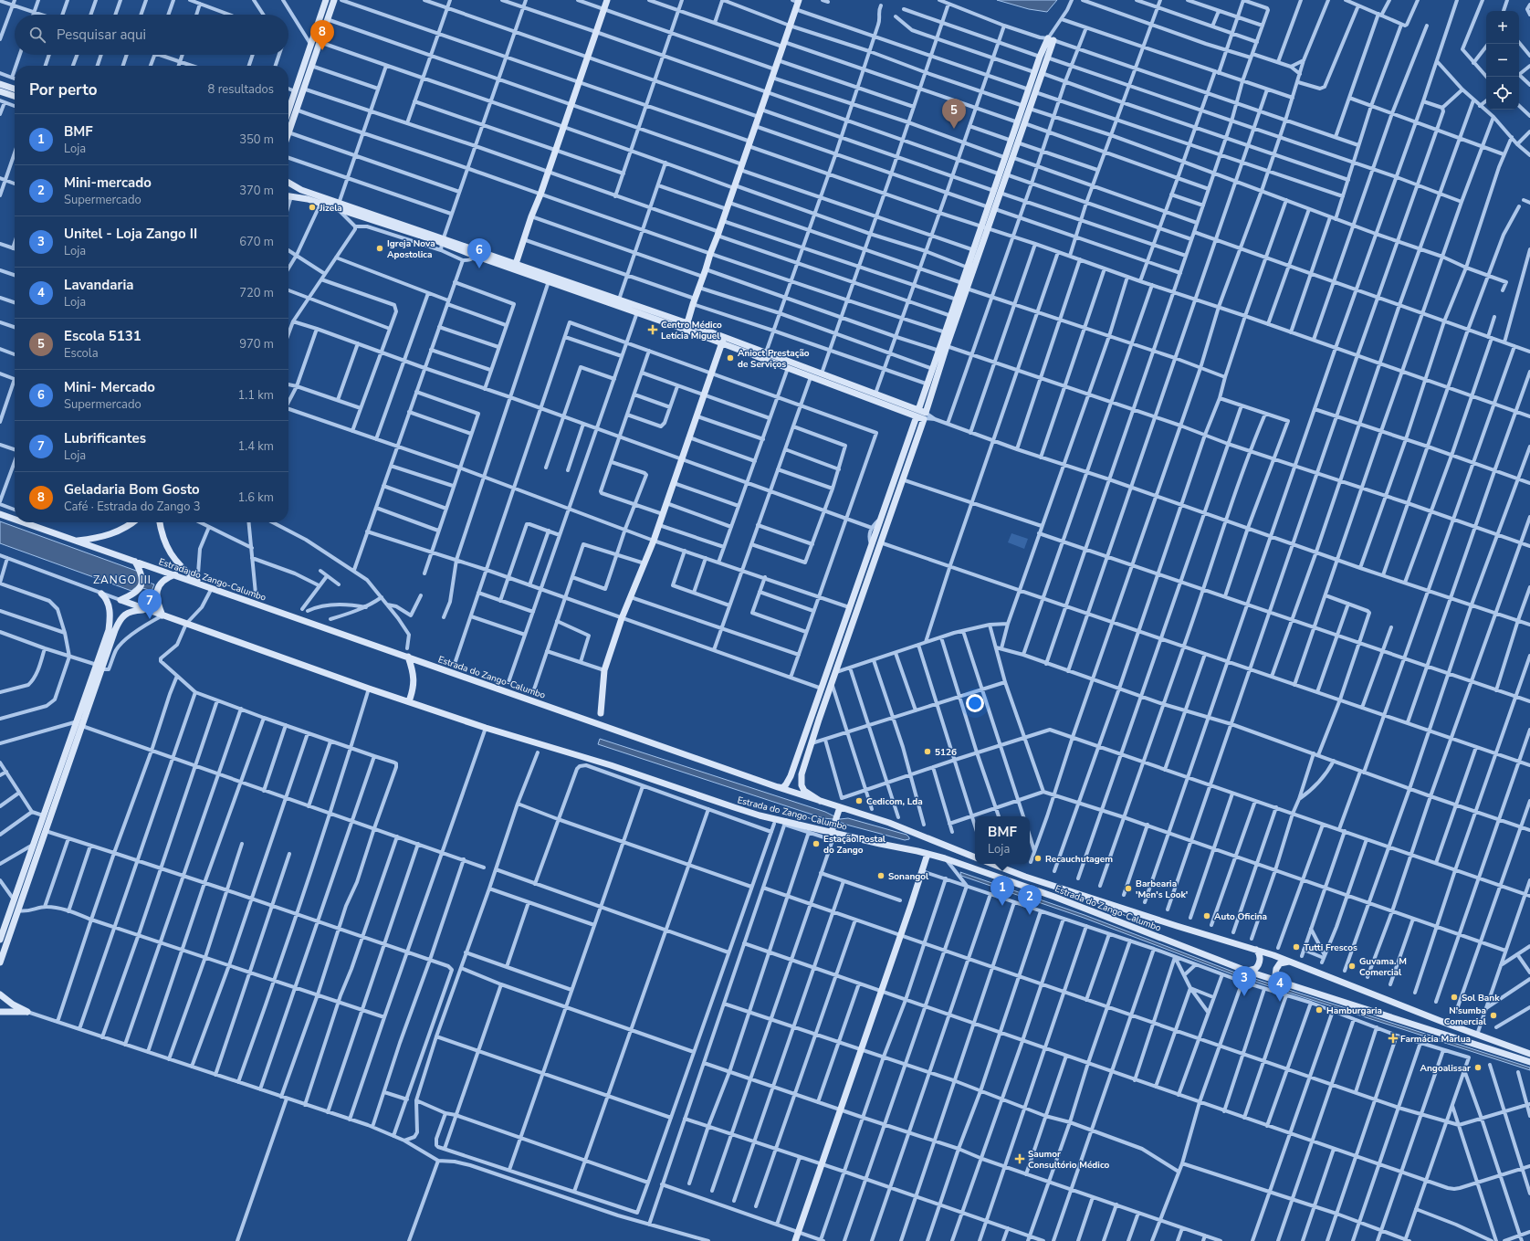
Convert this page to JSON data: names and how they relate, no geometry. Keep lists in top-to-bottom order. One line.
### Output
{"streets":{"street":["Estrada do Zango-Calumbo"]},"districts":["ZANGO III"],"places":{"other":["Jizela","Igreja Nova Apostolica","Anioct Prestação de Serviços","5126","Cedicom, Lda","Estação Postal do Zango","Recauchutagem","Sonangol","Barbearia 'Men's Look'","Auto Oficina","Tutti Frescos","Guvama. M Comercial","Sol Bank","Hamburgaria","N'sumba Comercial","Angoalissar"],"health":["Centro Médico Letícia Miguel","Farmácia Marlua","Saumor Consultório Médico"]},"page":{"map_buttons":["+","−"],"search":"Pesquisar aqui","pins":["8","5","6","7","1","2","3","4"],"heading":["Por perto","8 resultados"],"list":[{"mark":"1","name":"BMF","note":"Loja","value":"350 m"},{"mark":"2","name":"Mini-mercado","note":"Supermercado","value":"370 m"},{"mark":"3","name":"Unitel - Loja Zango II","note":"Loja","value":"670 m"},{"mark":"4","name":"Lavandaria","note":"Loja","value":"720 m"},{"mark":"5","name":"Escola 5131","note":"Escola","value":"970 m"},{"mark":"6","name":"Mini- Mercado","note":"Supermercado","value":"1.1 km"},{"mark":"7","name":"Lubrificantes","note":"Loja","value":"1.4 km"},{"mark":"8","name":"Geladaria Bom Gosto","note":"Café · Estrada do Zango 3","value":"1.6 km"}],"popup":["BMF","Loja"]}}
